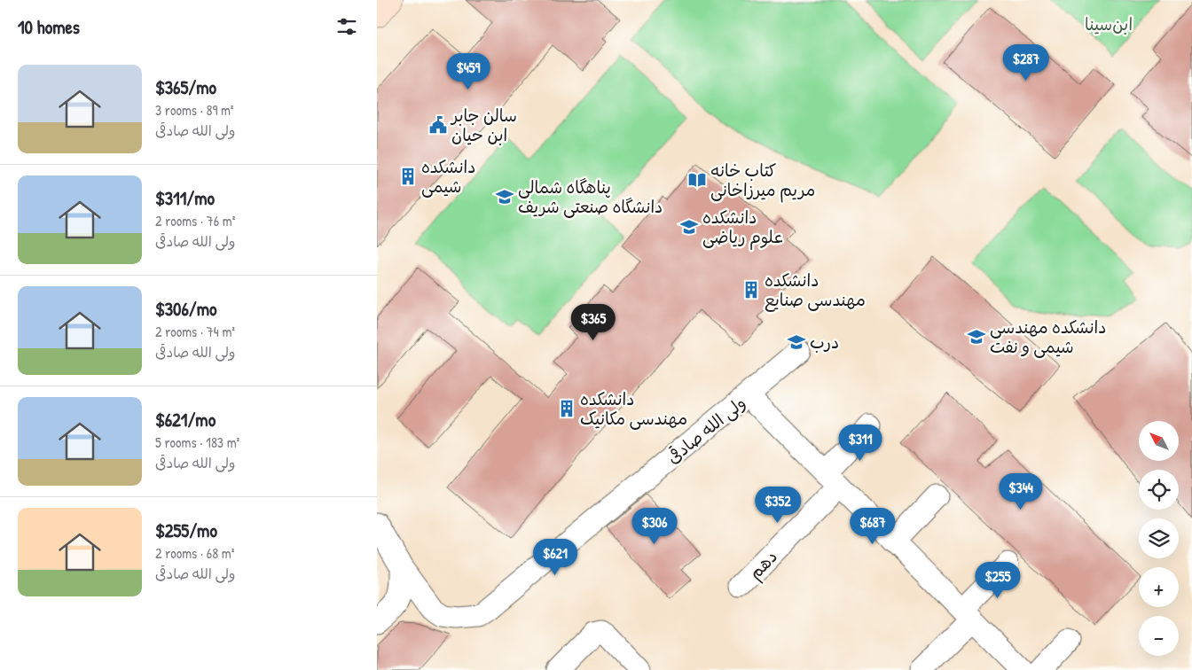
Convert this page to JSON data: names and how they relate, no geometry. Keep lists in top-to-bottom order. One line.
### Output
{"streets":{"street":["ولی الله صادقی","دهم"]},"crossings":[["ولی الله صادقی","دهم"]],"parks":["ابن‌سینا"],"places":{"public building":["سالن جابر ابن حیان"],"building":["دانشکده شیمی","دانشکده مهندسی صنایع","دانشکده مهندسی مکانیک"],"library":["کتاب خانه مریم میرزاخانی"],"school or university":["پناهگاه شمالی دانشگاه صنعتی شریف","دانشکده علوم ریاضی","دانشکده مهندسی شیمی و نفت","درب"]},"north":"top left","page":{"heading":"10 homes","price":["$287","$459","$365","$311","$344","$352","$306","$687","$621","$255"],"list":[{"name":"$365/mo","note":"3 rooms · 89 m² · ولی الله صادقی"},{"name":"$311/mo","note":"2 rooms · 76 m² · ولی الله صادقی"},{"name":"$306/mo","note":"2 rooms · 74 m² · ولی الله صادقی"},{"name":"$621/mo","note":"5 rooms · 183 m² · ولی الله صادقی"},{"name":"$255/mo","note":"2 rooms · 68 m² · ولی الله صادقی"}],"map_buttons":["+","−"]}}
